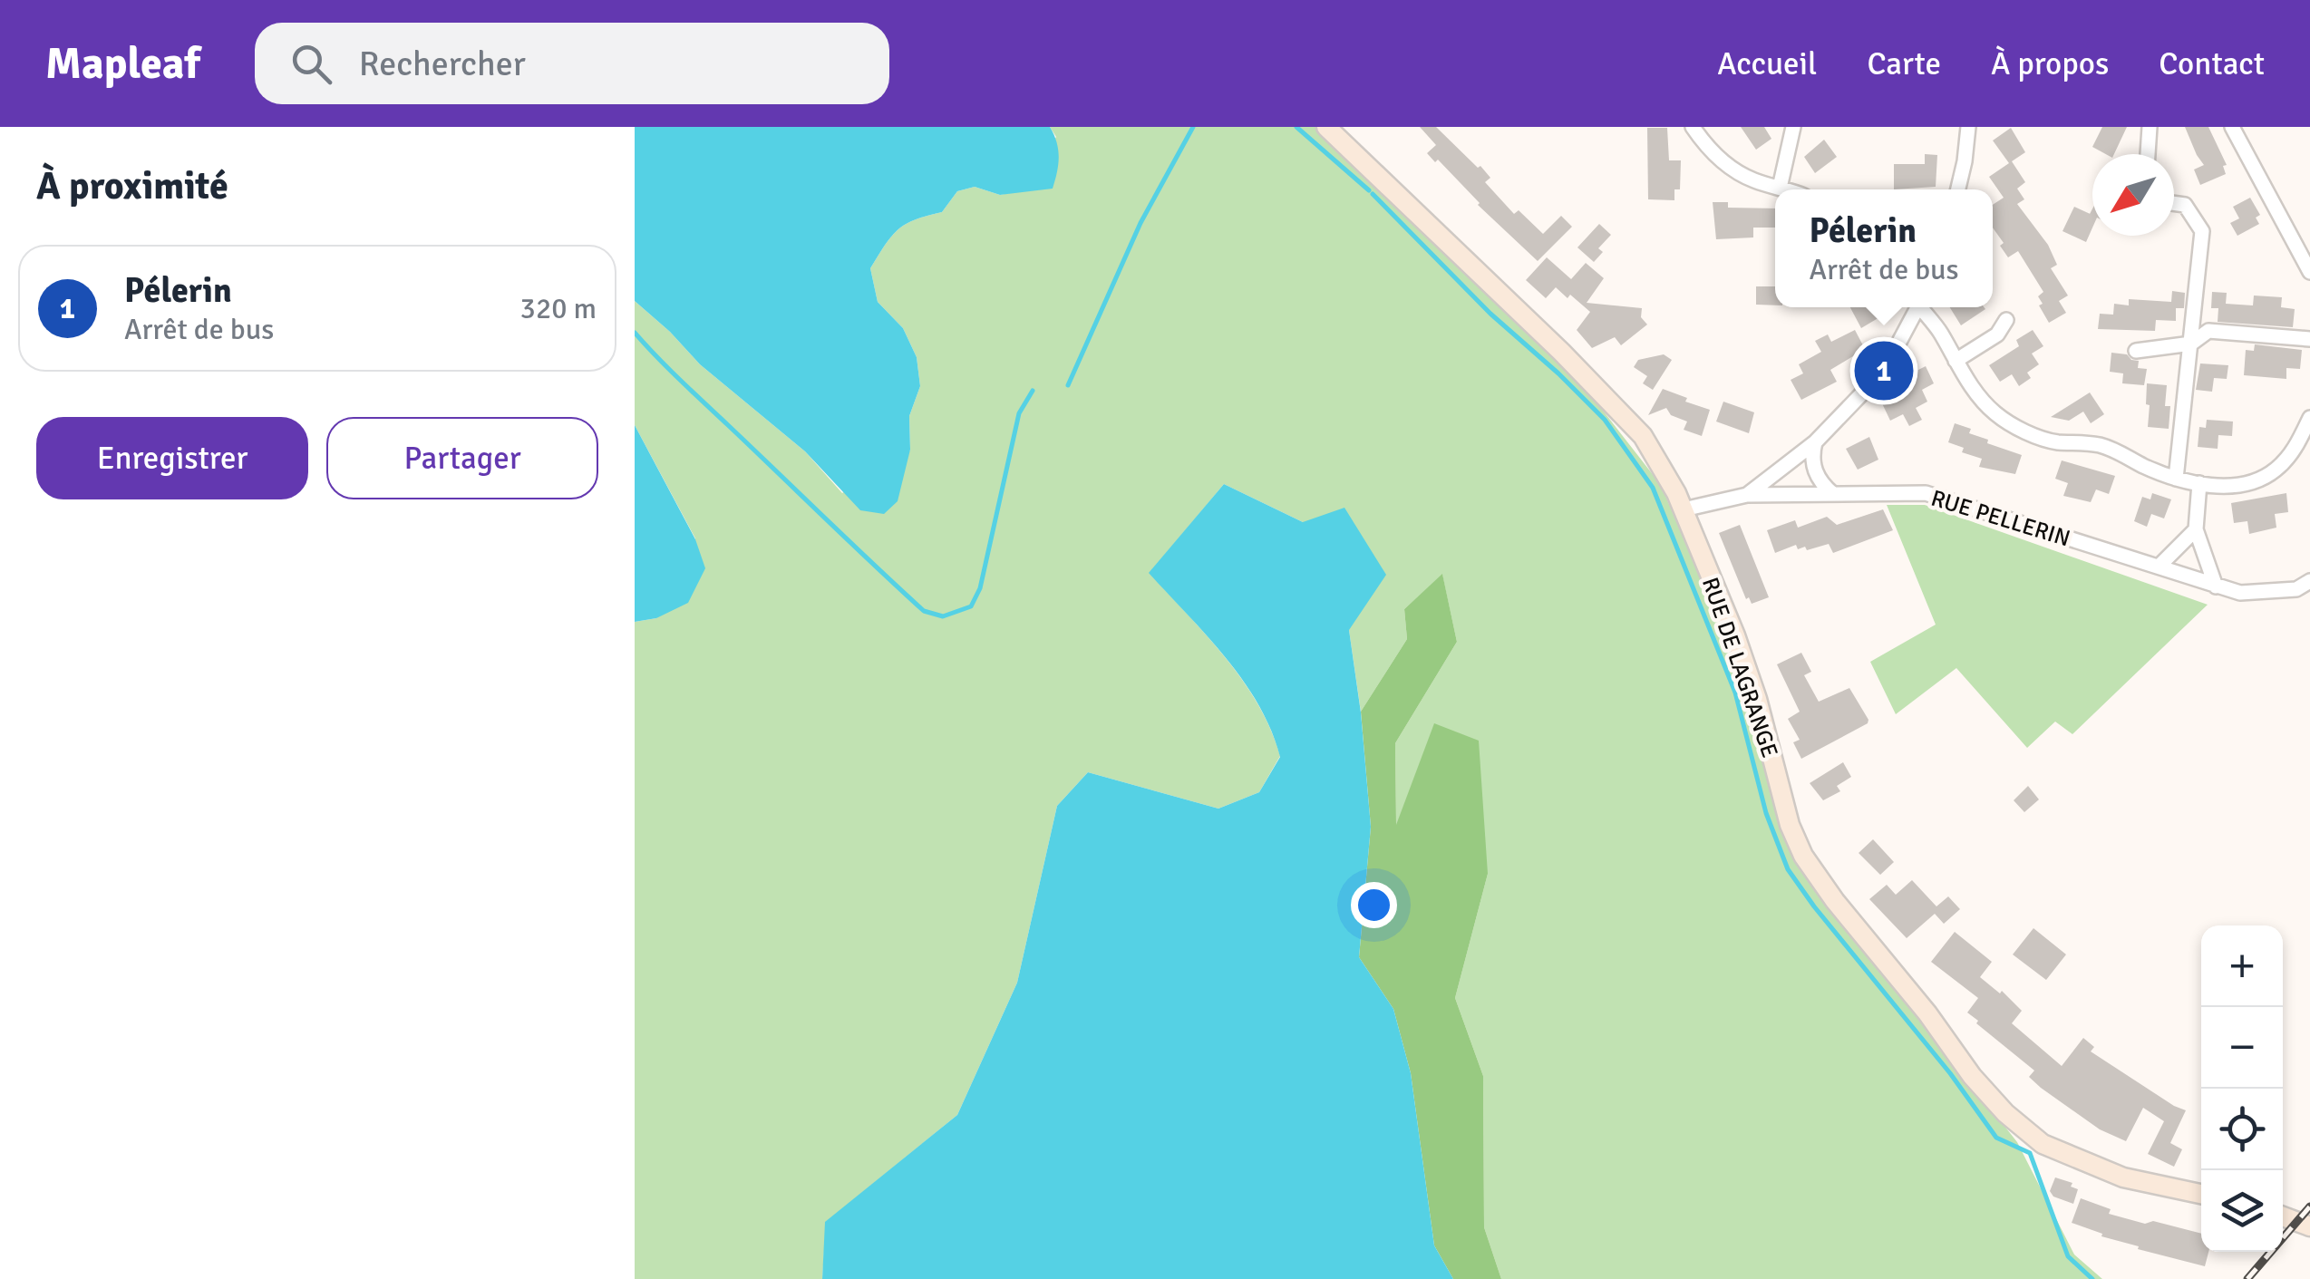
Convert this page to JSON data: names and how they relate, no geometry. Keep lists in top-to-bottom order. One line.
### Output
{"streets":{"street":["RUE PELLERIN","RUE DE LAGRANGE"]},"crossings":[["RUE PELLERIN","RUE DE LAGRANGE"]],"north":"bottom left","page":{"header":"Mapleaf","search":"Rechercher","nav":["Accueil","Carte","À propos","Contact"],"heading":"À proximité","popup":["Pélerin","Arrêt de bus"],"list":[{"mark":"1","name":"Pélerin","note":"Arrêt de bus","value":"320 m"}],"pins":"1","buttons":["Enregistrer","Partager"],"map_buttons":["+","−"]}}
